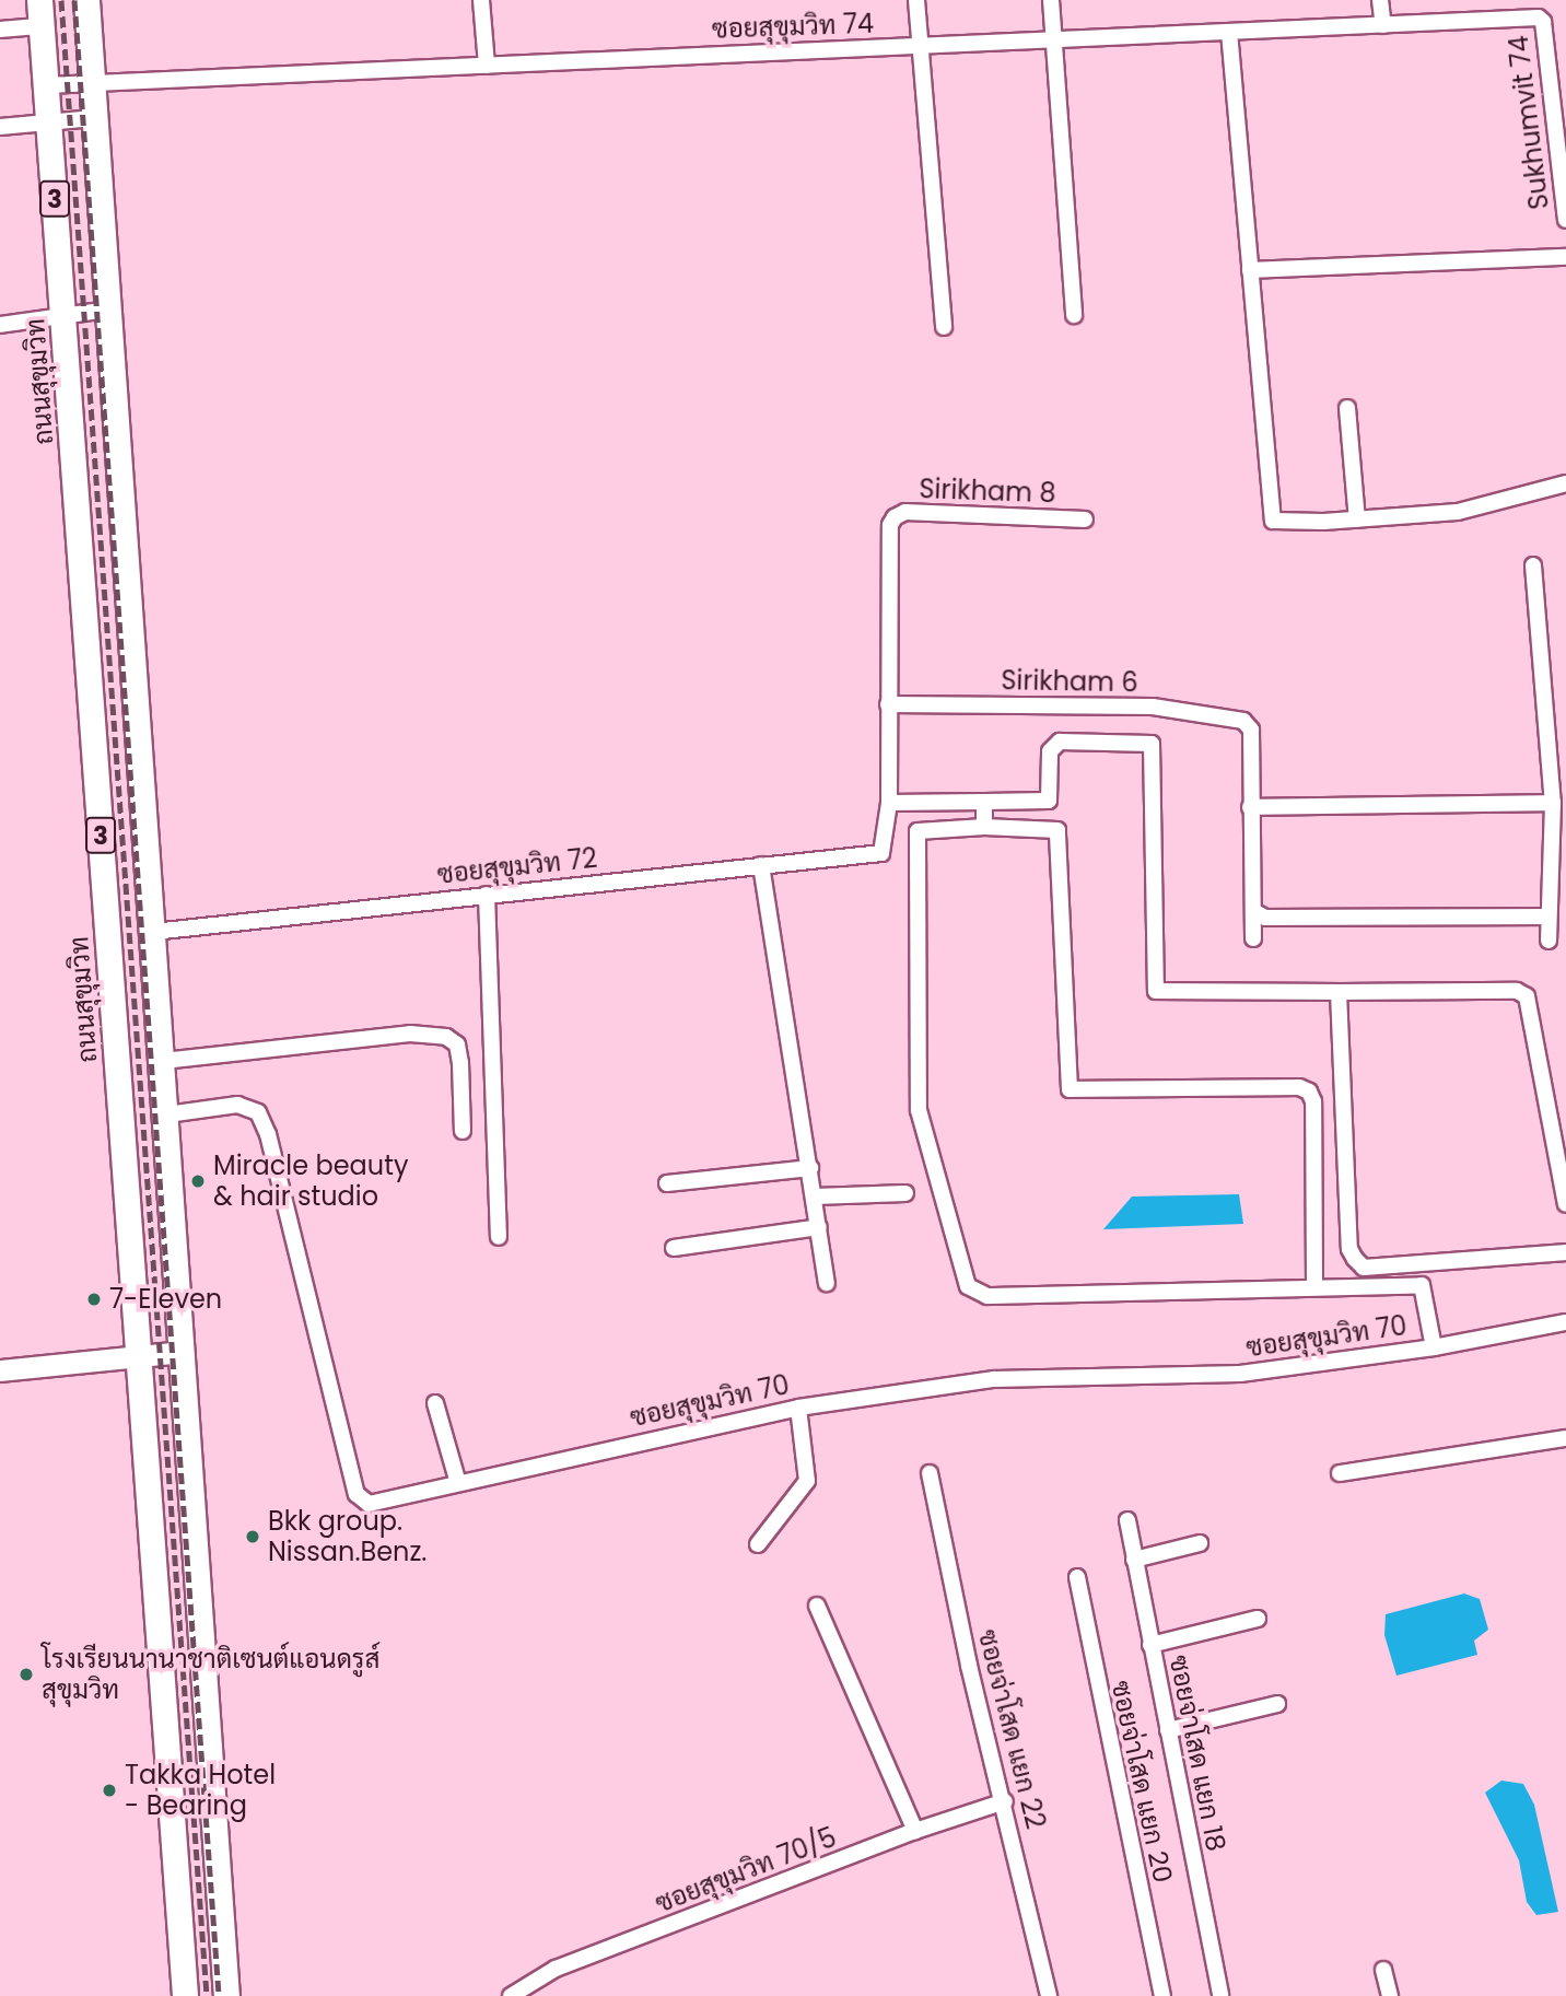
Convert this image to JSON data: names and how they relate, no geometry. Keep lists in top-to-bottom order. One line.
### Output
{"streets":{"highway":["3","ถนนสุขุมวิท"],"street":["ซอยสุขุมวิท 74","Sukhumvit 74","Sirikham 8","Sirikham 6","ซอยสุขุมวิท 72","ซอยสุขุมวิท 70","ซอยจ่าโสด แยก 22","ซอยจ่าโสด แยก 18","ซอยจ่าโสด แยก 20","ซอยสุขุมวิท 70/5"]},"crossings":[["ซอยสุขุมวิท 74","Sukhumvit 74"],["ซอยสุขุมวิท 74","3"],["ซอยสุขุมวิท 74","ถนนสุขุมวิท"],["3","ซอยสุขุมวิท 72"],["3","ซอยสุขุมวิท 70"],["Sirikham 8","Sirikham 6"],["ซอยจ่าโสด แยก 22","ซอยสุขุมวิท 70/5"]],"places":["Miracle beauty & hair studio","7-Eleven","Bkk group. Nissan.Benz.","โรงเรียนนานาชาติเซนต์แอนดรูส์ สุขุมวิท","Takka Hotel - Bearing"]}
